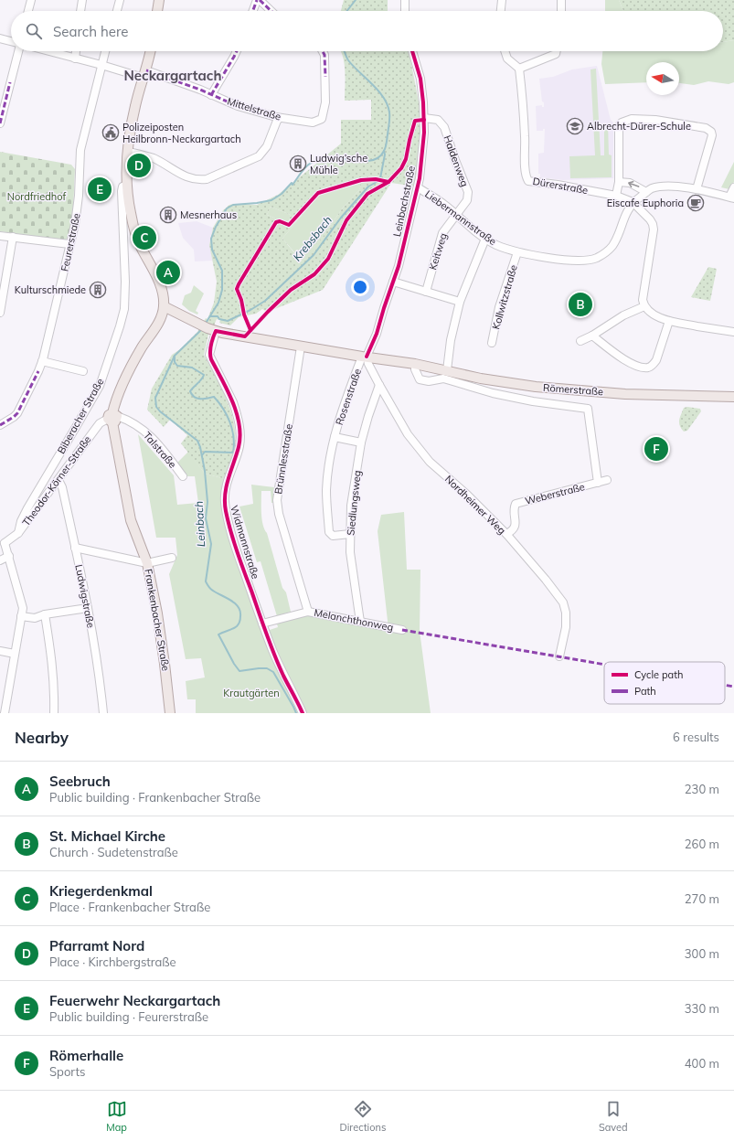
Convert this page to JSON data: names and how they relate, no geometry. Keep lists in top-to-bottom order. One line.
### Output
{"streets":{"main road":["Römerstraße","Frankenbacher Straße"],"street":["Mittelstraße","Haldenweg","Dürerstraße","Leinbachstraße","Liebermannstraße","Feurerstraße","Keitweg","Kollwitzstraße","Rosenstraße","Biberacher Straße","Talstraße","Brünnlesstraße","Theodor-Körner-Straße","Weberstraße","Siedlungsweg","Nordheimer Weg","Widmannstraße","Ludwigstraße","Melanchthonweg"]},"crossings":[["Mittelstraße","Feurerstraße"],["Haldenweg","Leinbachstraße"],["Haldenweg","Liebermannstraße"],["Haldenweg","Keitweg"],["Dürerstraße","Liebermannstraße"],["Leinbachstraße","Liebermannstraße"],["Leinbachstraße","Römerstraße"],["Leinbachstraße","Rosenstraße"],["Leinbachstraße","Nordheimer Weg"],["Liebermannstraße","Keitweg"],["Liebermannstraße","Kollwitzstraße"],["Römerstraße","Rosenstraße"],["Römerstraße","Brünnlesstraße"],["Römerstraße","Weberstraße"],["Römerstraße","Nordheimer Weg"],["Römerstraße","Widmannstraße"],["Römerstraße","Frankenbacher Straße"],["Rosenstraße","Siedlungsweg"],["Rosenstraße","Nordheimer Weg"],["Biberacher Straße","Theodor-Körner-Straße"],["Talstraße","Theodor-Körner-Straße"],["Talstraße","Frankenbacher Straße"],["Brünnlesstraße","Melanchthonweg"],["Theodor-Körner-Straße","Ludwigstraße"],["Theodor-Körner-Straße","Frankenbacher Straße"],["Weberstraße","Nordheimer Weg"],["Siedlungsweg","Nordheimer Weg"],["Siedlungsweg","Melanchthonweg"],["Widmannstraße","Melanchthonweg"]],"districts":["Neckargartach"],"water":["Krebsbach","Leinbach"],"parks":["Nordfriedhof","Krautgärten"],"places":{"school or university":["Albrecht-Dürer-Schule"],"public building":["Polizeiposten Heilbronn-Neckargartach"],"building":["Ludwig’sche Mühle","Mesnerhaus","Kulturschmiede"],"cafe":["Eiscafe Euphoria"]},"legend":["Cycle path","Path"],"north":"left","page":{"search":"Search here","pins":["D","E","C","A","B","F"],"heading":["Nearby","6 results"],"list":[{"mark":"A","name":"Seebruch","note":"Public building · Frankenbacher Straße","value":"230 m"},{"mark":"B","name":"St. Michael Kirche","note":"Church · Sudetenstraße","value":"260 m"},{"mark":"C","name":"Kriegerdenkmal","note":"Place · Frankenbacher Straße","value":"270 m"},{"mark":"D","name":"Pfarramt Nord","note":"Place · Kirchbergstraße","value":"300 m"},{"mark":"E","name":"Feuerwehr Neckargartach","note":"Public building · Feurerstraße","value":"330 m"},{"mark":"F","name":"Römerhalle","note":"Sports","value":"400 m"}],"nav":["Map","Directions","Saved"]}}
